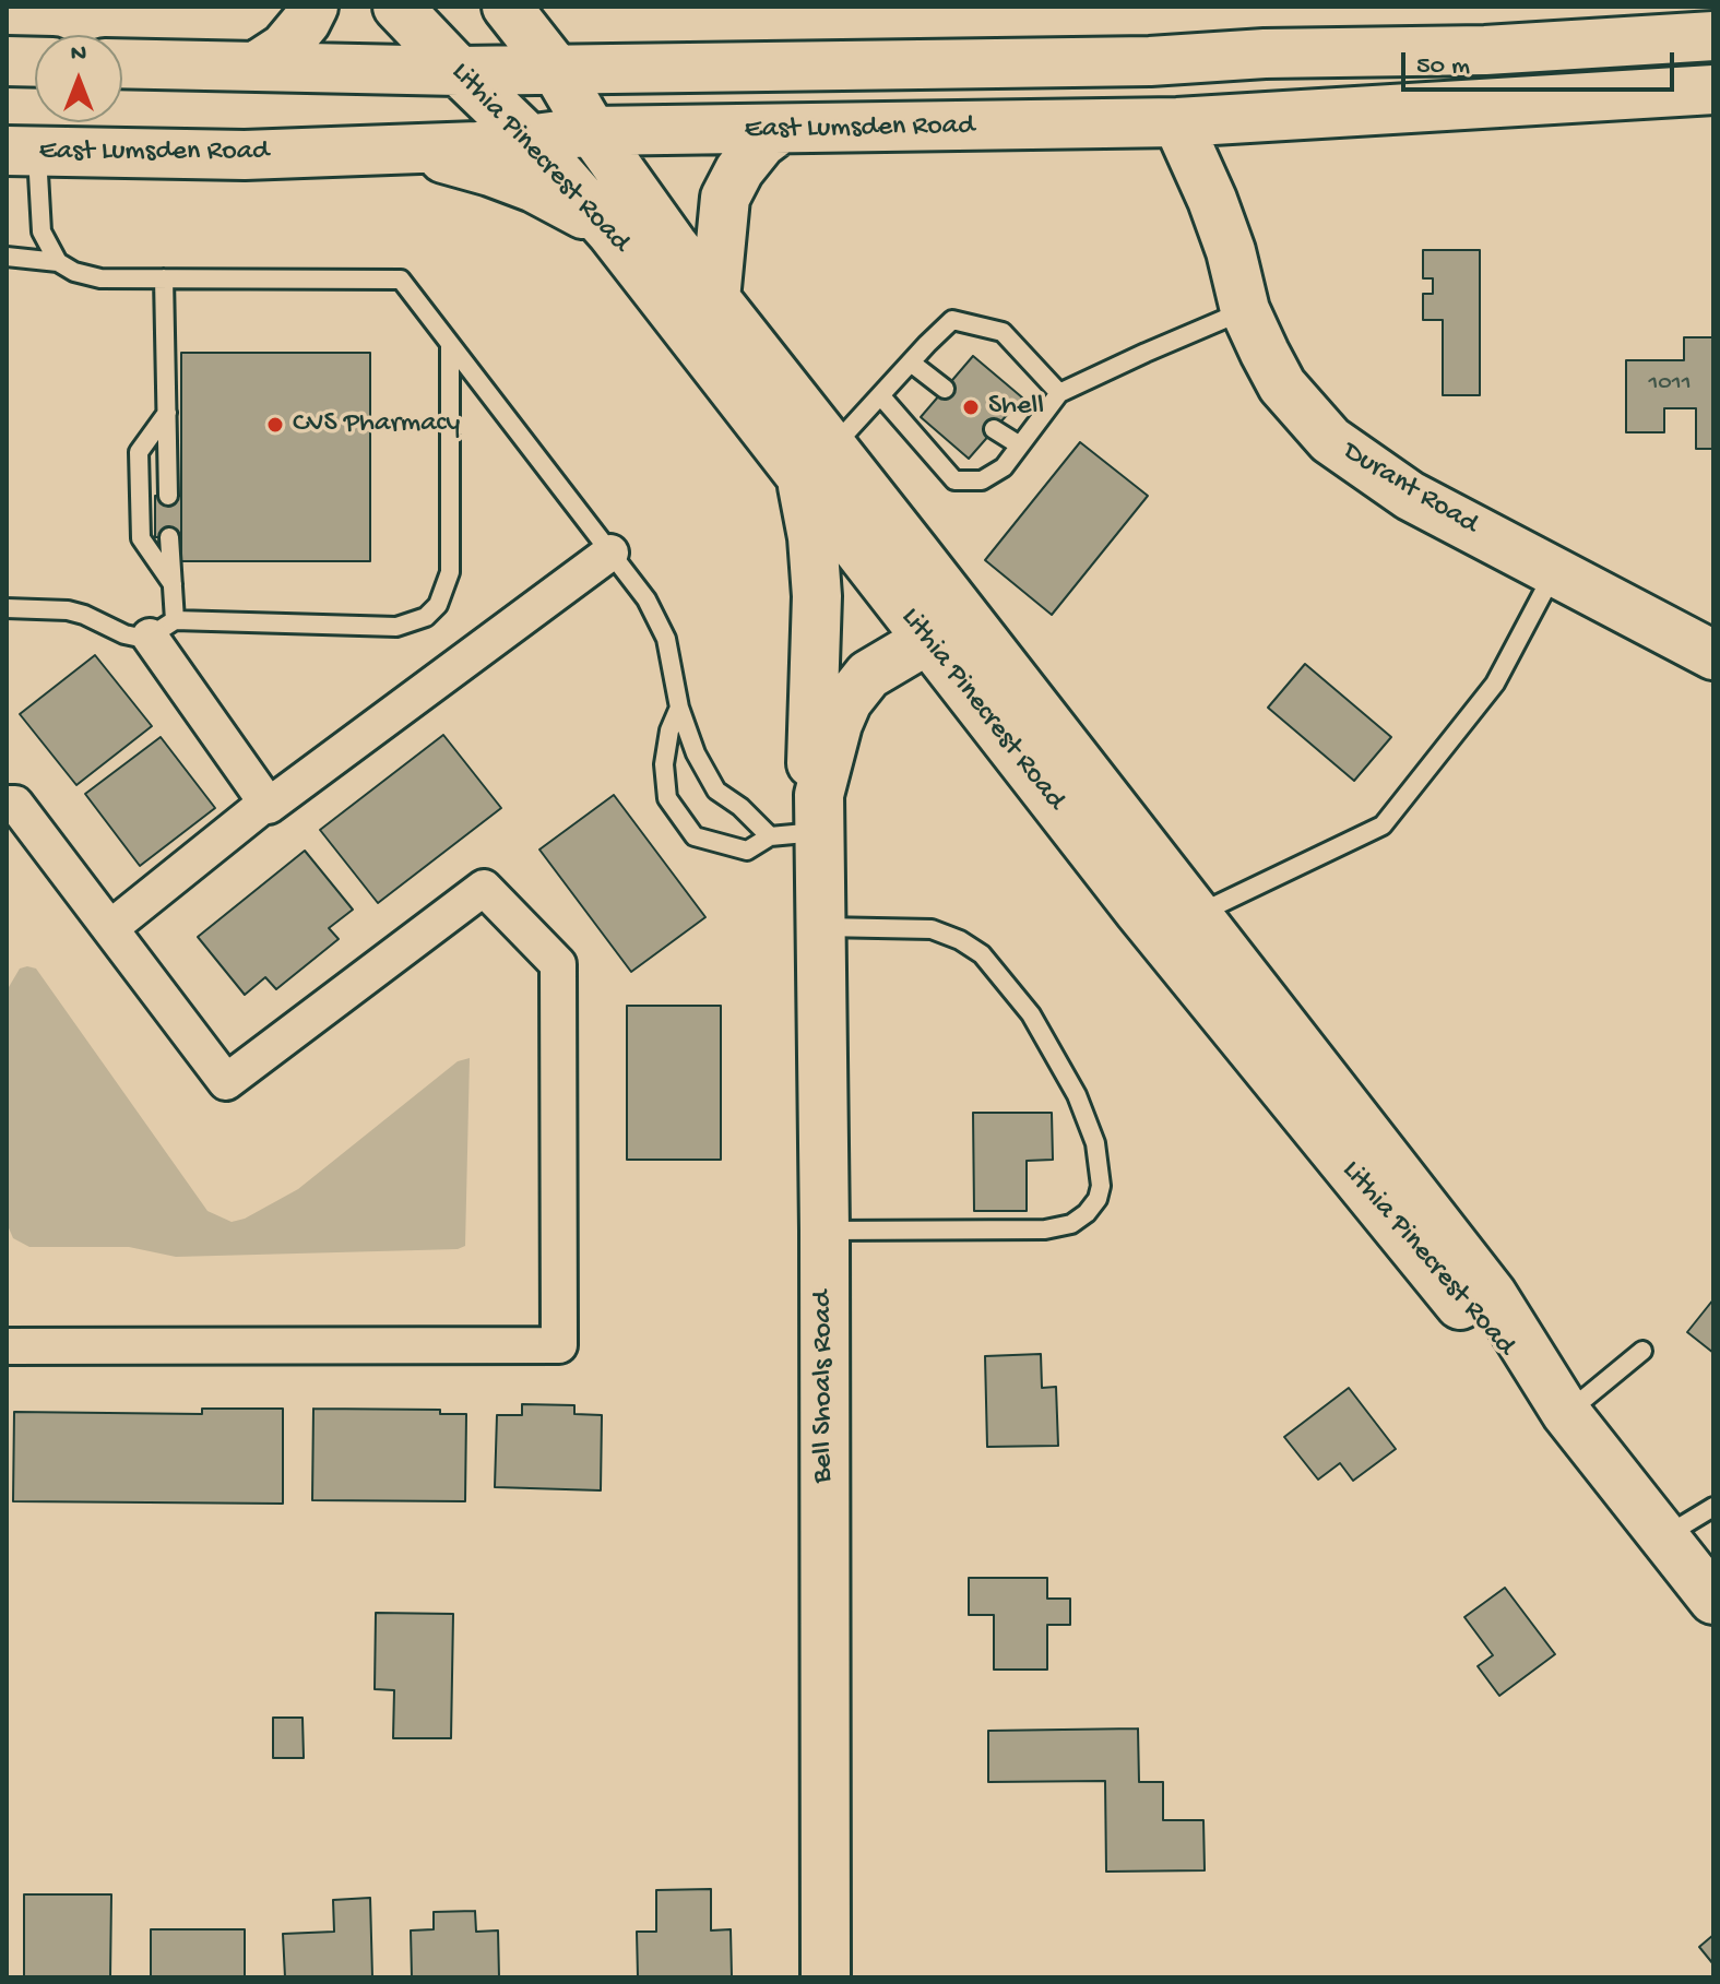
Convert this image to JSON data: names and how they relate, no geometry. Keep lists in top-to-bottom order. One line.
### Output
{"streets":{"main road":["East Lumsden Road","Lithia Pinecrest Road","Durant Road","Bell Shoals Road"]},"crossings":[["East Lumsden Road","Lithia Pinecrest Road"],["East Lumsden Road","Durant Road"]],"places":["Shell","CVS Pharmacy"],"house_numbers":["1011"],"scale_bar":"50 m","north":"top"}
